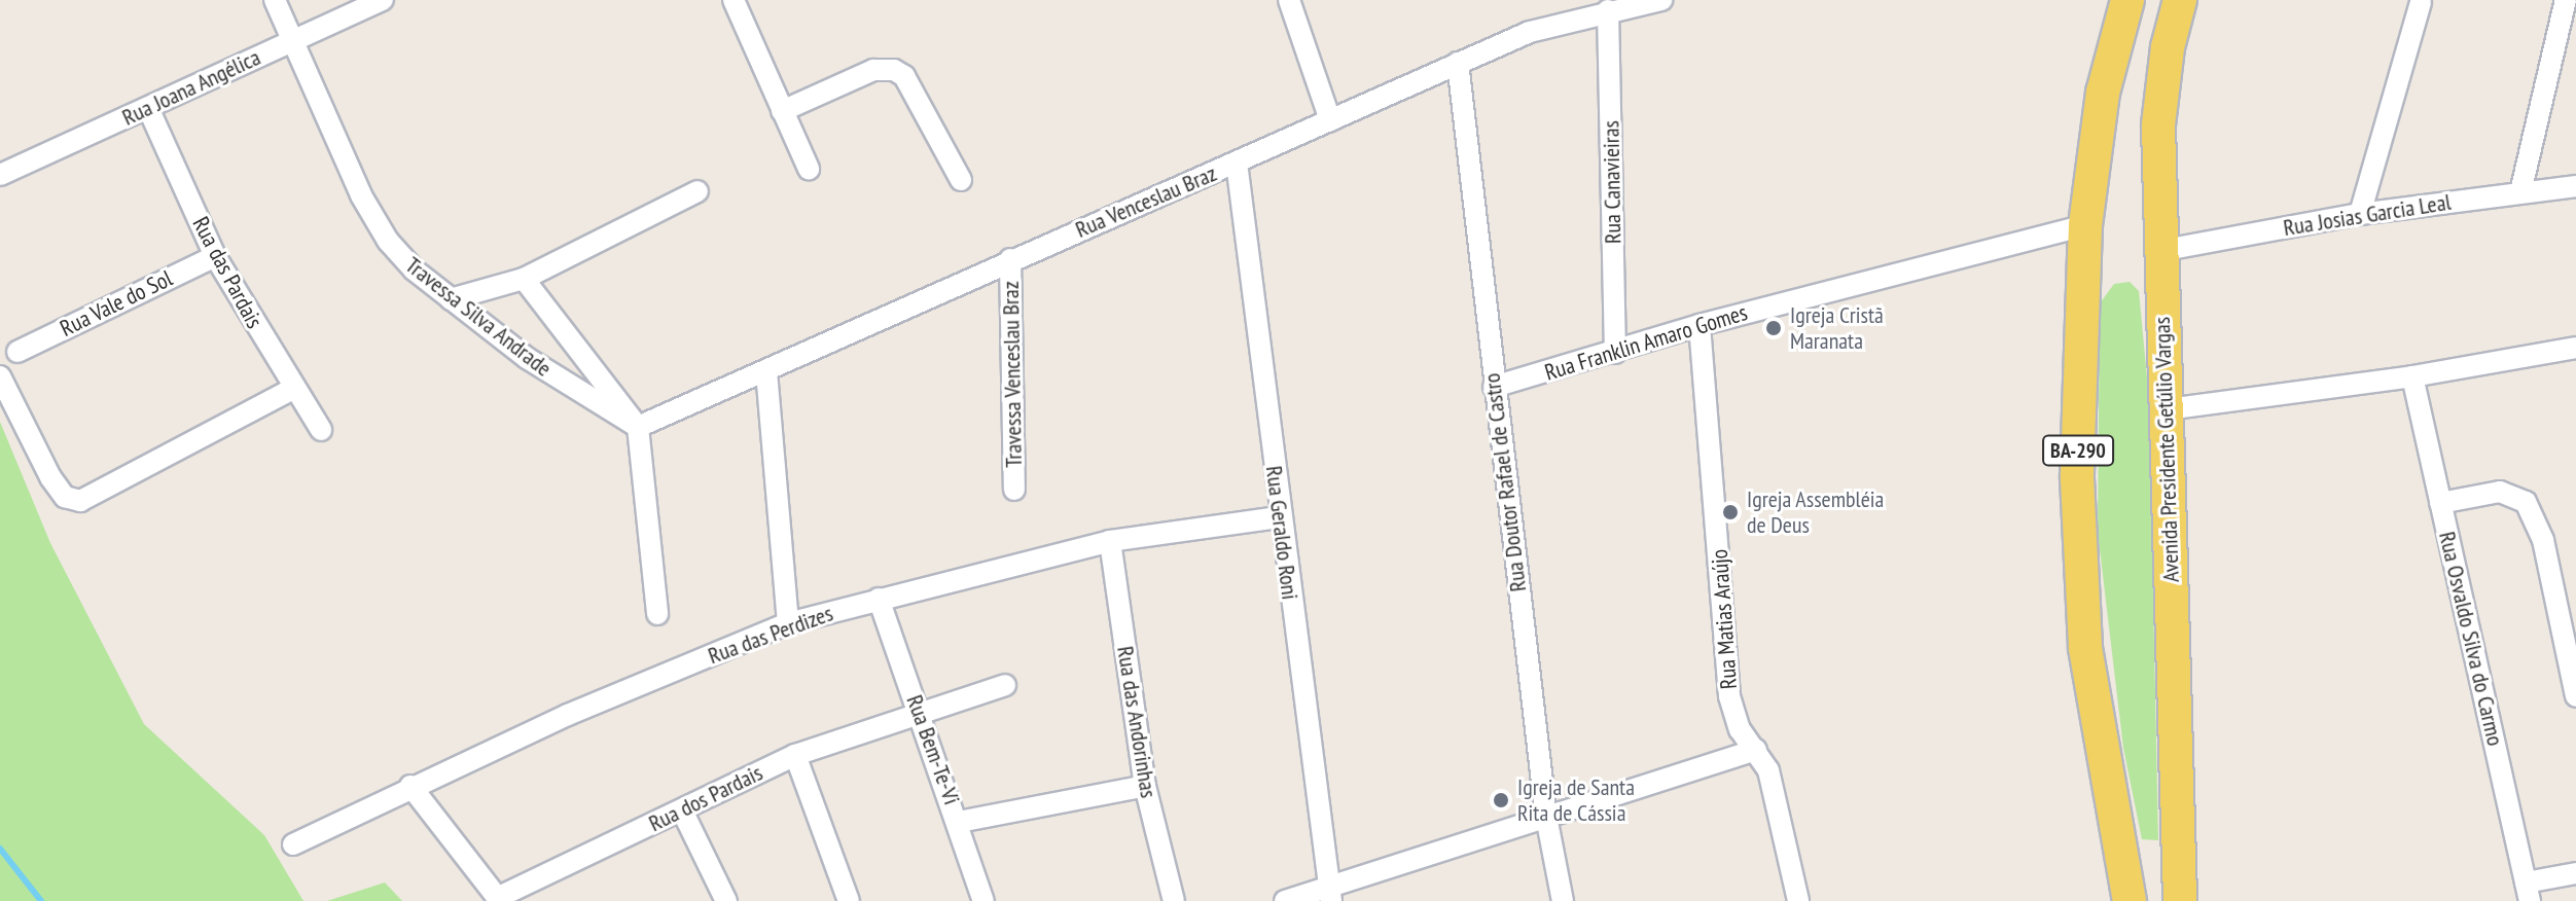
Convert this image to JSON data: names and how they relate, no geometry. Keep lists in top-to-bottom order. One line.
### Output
{"streets":{"main road":["Avenida Presidente Getúlio Vargas","BA-290"],"street":["Rua Joana Angélica","Rua Canavieiras","Rua Venceslau Braz","Rua Josias Garcia Leal","Rua das Pardais","Rua Vale do Sol","Travessa Silva Andrade","Rua Franklin Amaro Gomes","Travessa Venceslau Braz","Rua Doutor Rafael de Castro","Rua Geraldo Roni","Rua Matias Araújo","Rua das Perdizes","Rua Osvaldo Silva do Carmo","Rua das Andorinhas","Rua Bem-Te-Vi","Rua dos Pardais"]},"crossings":[["Rua Joana Angélica","Rua das Pardais"],["Rua Joana Angélica","Travessa Silva Andrade"],["Rua Canavieiras","Rua Venceslau Braz"],["Rua Canavieiras","Rua Franklin Amaro Gomes"],["Rua Venceslau Braz","Travessa Silva Andrade"],["Rua Venceslau Braz","Travessa Venceslau Braz"],["Rua Venceslau Braz","Rua Doutor Rafael de Castro"],["Rua Venceslau Braz","Rua Geraldo Roni"],["Rua Josias Garcia Leal","Avenida Presidente Getúlio Vargas"],["Rua das Pardais","Rua Vale do Sol"],["Rua Franklin Amaro Gomes","BA-290"],["Rua Franklin Amaro Gomes","Rua Doutor Rafael de Castro"],["Rua Franklin Amaro Gomes","Rua Matias Araújo"],["Rua Geraldo Roni","Rua das Perdizes"],["Rua das Perdizes","Rua das Andorinhas"],["Rua das Perdizes","Rua Bem-Te-Vi"],["Rua Bem-Te-Vi","Rua dos Pardais"]],"places":["Igreja Cristã Maranata","Igreja Assembléia de Deus","Igreja de Santa Rita de Cássia"]}
